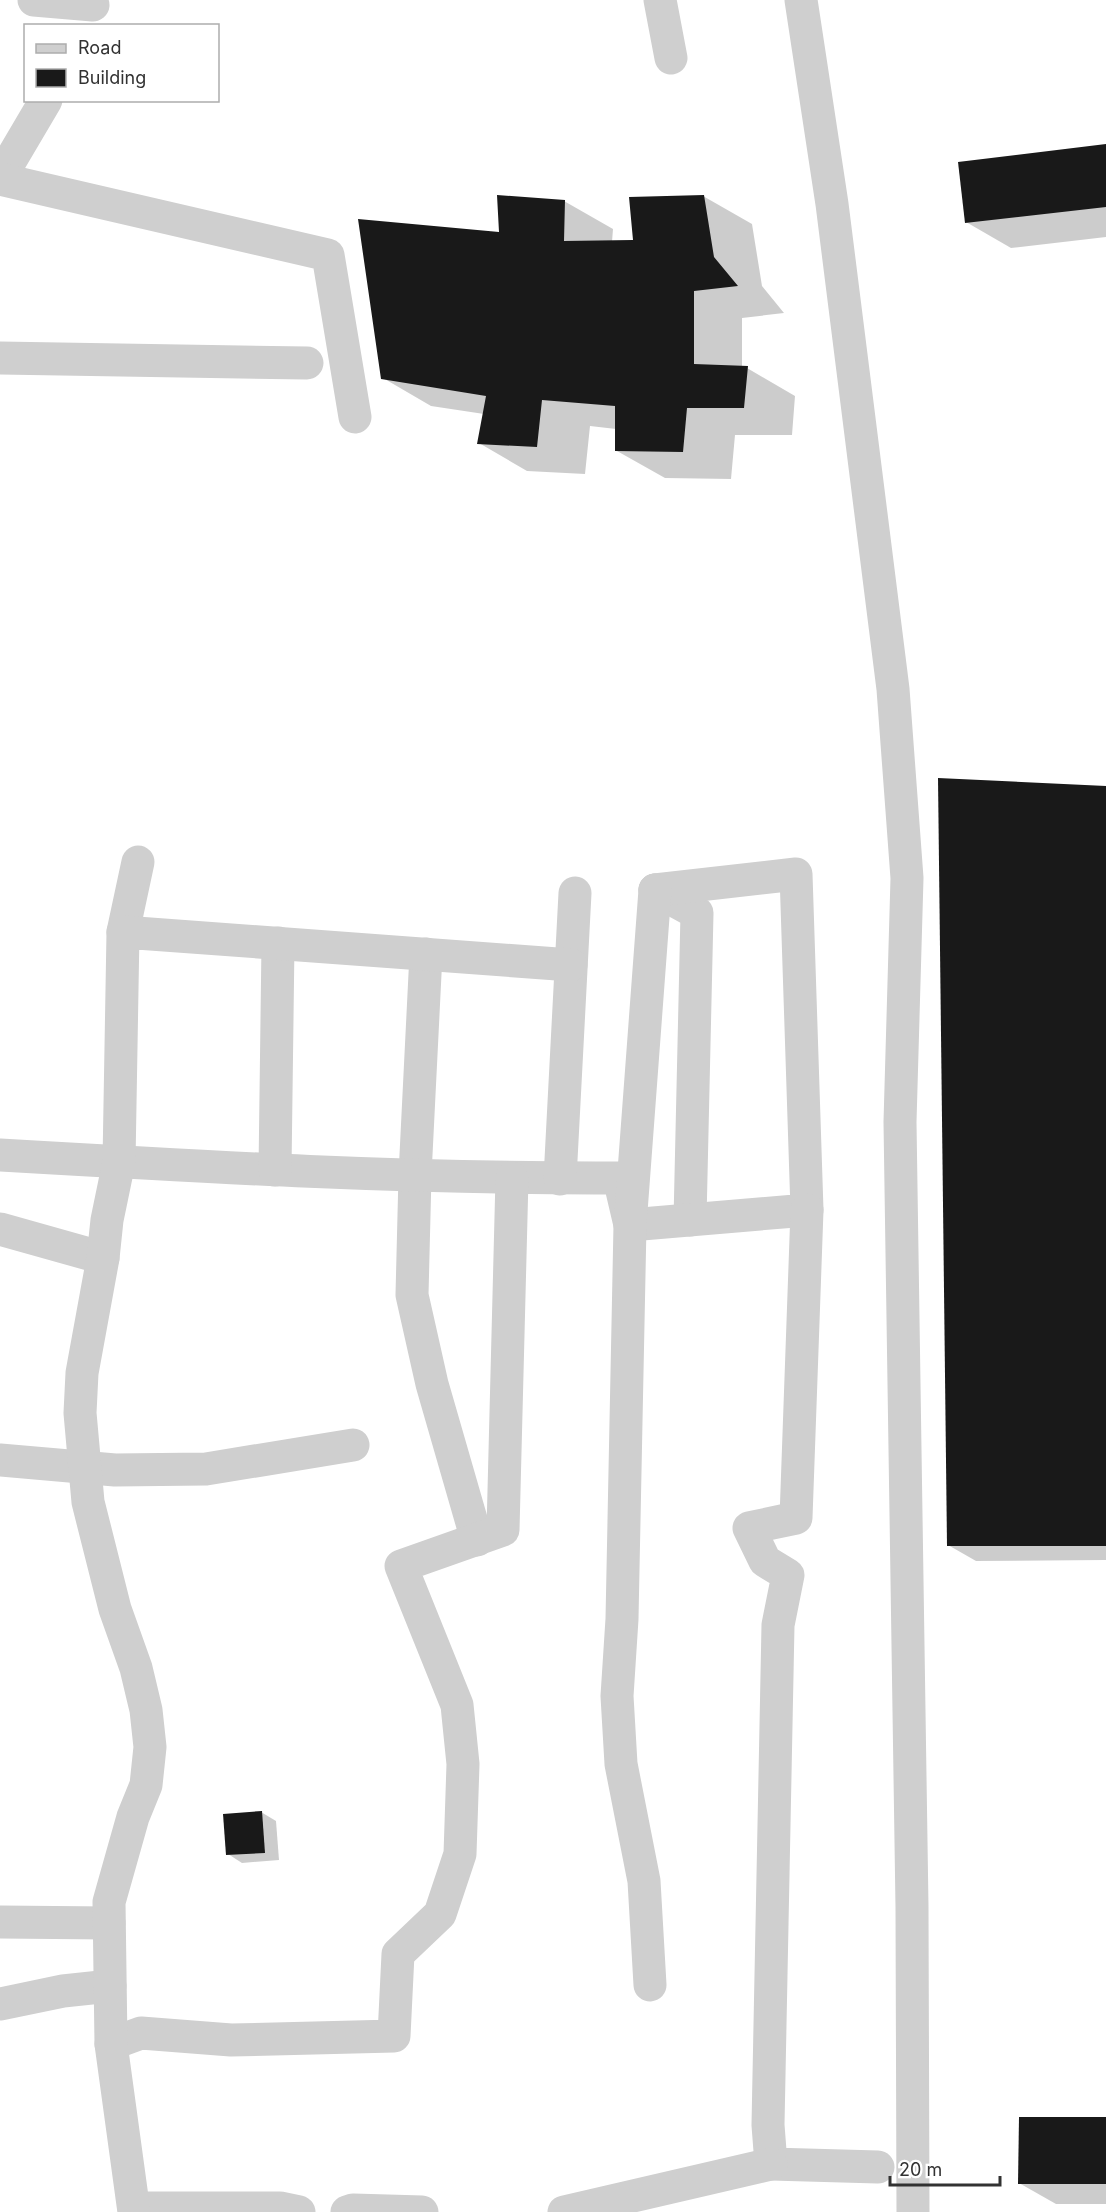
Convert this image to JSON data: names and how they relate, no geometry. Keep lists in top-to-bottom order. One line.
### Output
{"legend":["Road","Building"],"scale_bar":"20 m"}
